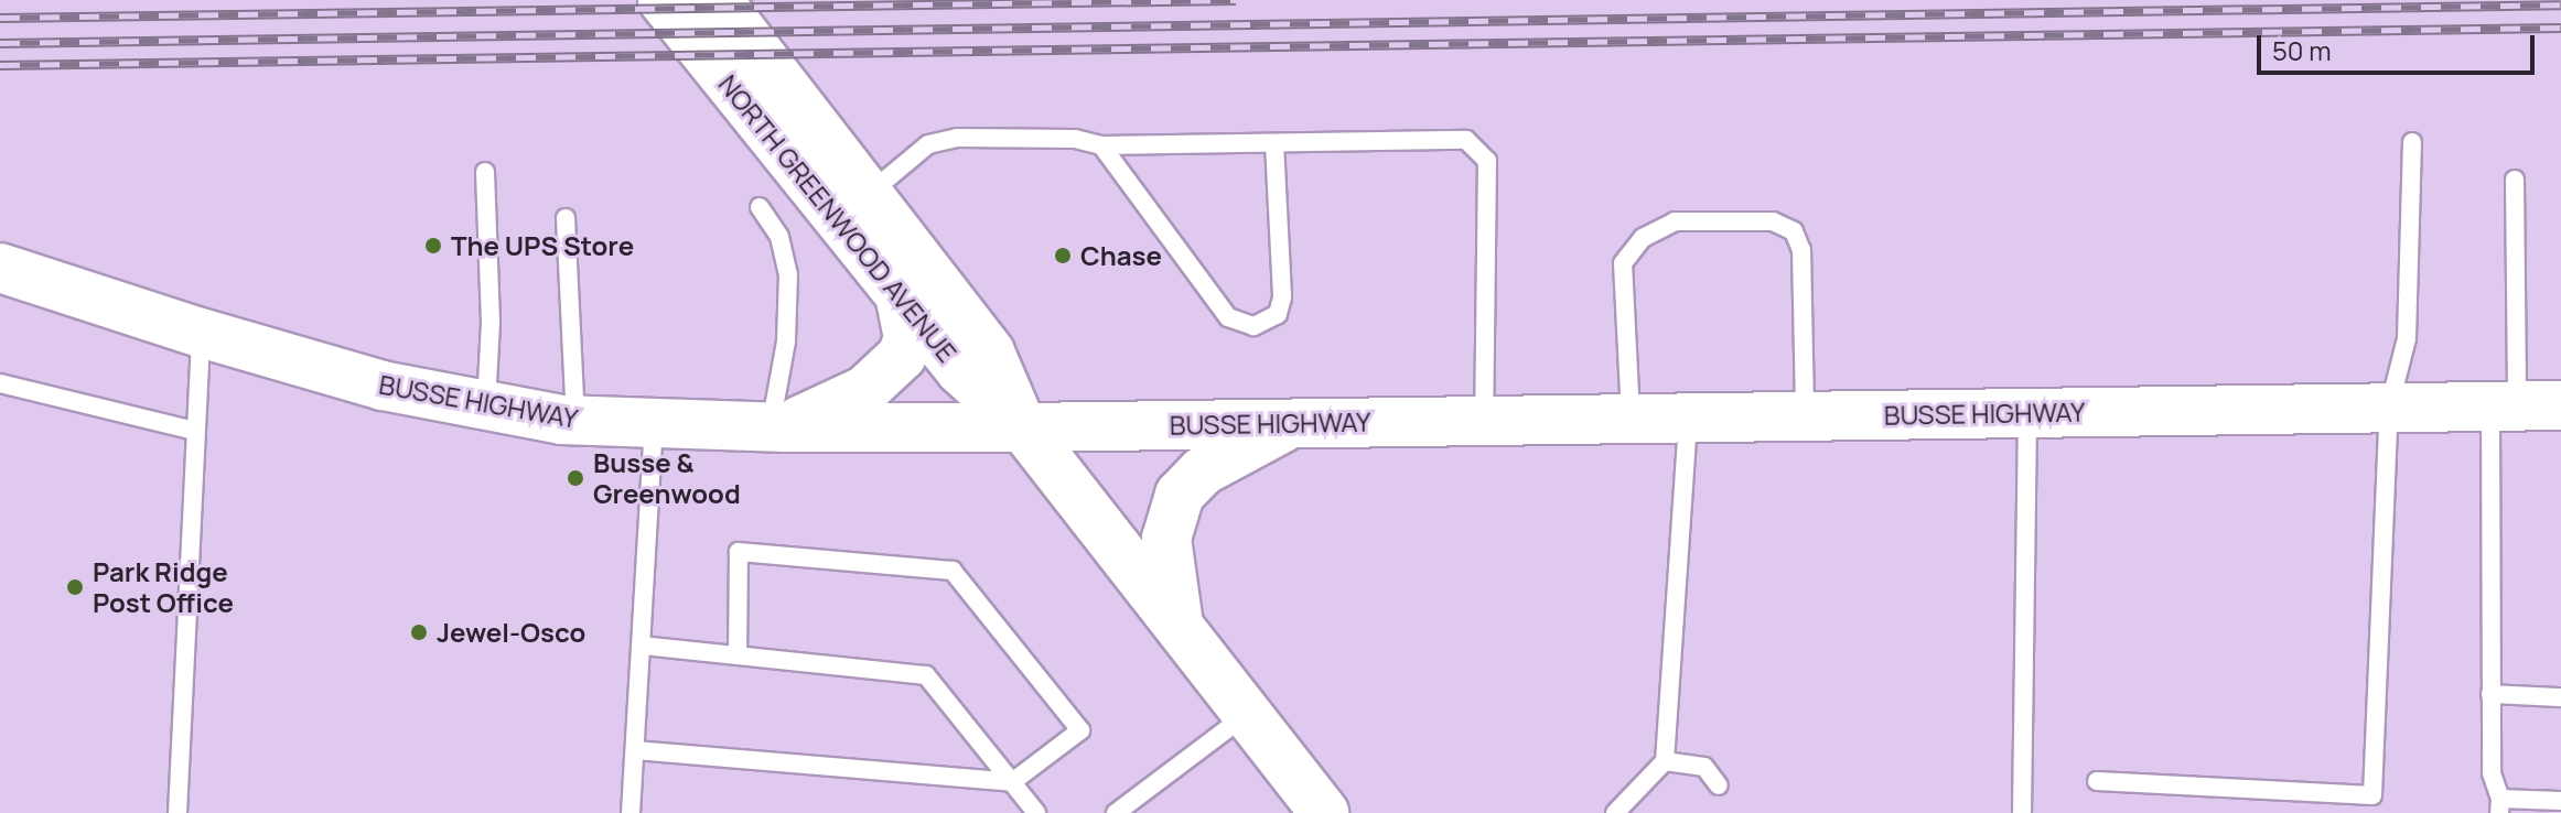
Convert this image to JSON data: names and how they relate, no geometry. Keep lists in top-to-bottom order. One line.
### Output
{"streets":{"main road":["NORTH GREENWOOD AVENUE","BUSSE HIGHWAY"]},"crossings":[["NORTH GREENWOOD AVENUE","BUSSE HIGHWAY"]],"places":["The UPS Store","Chase","Busse & Greenwood","Park Ridge Post Office","Jewel-Osco"],"scale_bar":"50 m"}
